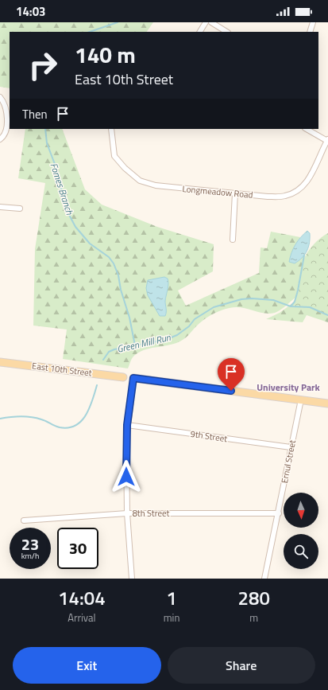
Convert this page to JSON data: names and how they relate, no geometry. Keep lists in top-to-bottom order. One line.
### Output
{"streets":{"main road":["East 10th Street"],"street":["Longmeadow Road","9th Street","Ernul Street","8th Street"]},"crossings":[["9th Street","Ernul Street"],["Ernul Street","8th Street"]],"districts":["University Park"],"water":["Fomes Branch","Green Mill Run"],"north":"bottom","page":{"status":"14:03","turn":["140 m","East 10th Street"],"then":"Then","speed":"23 km/h","limit":"30","eta":["14:04","Arrival","1","min","280","m"],"buttons":["Exit","Share"]}}
